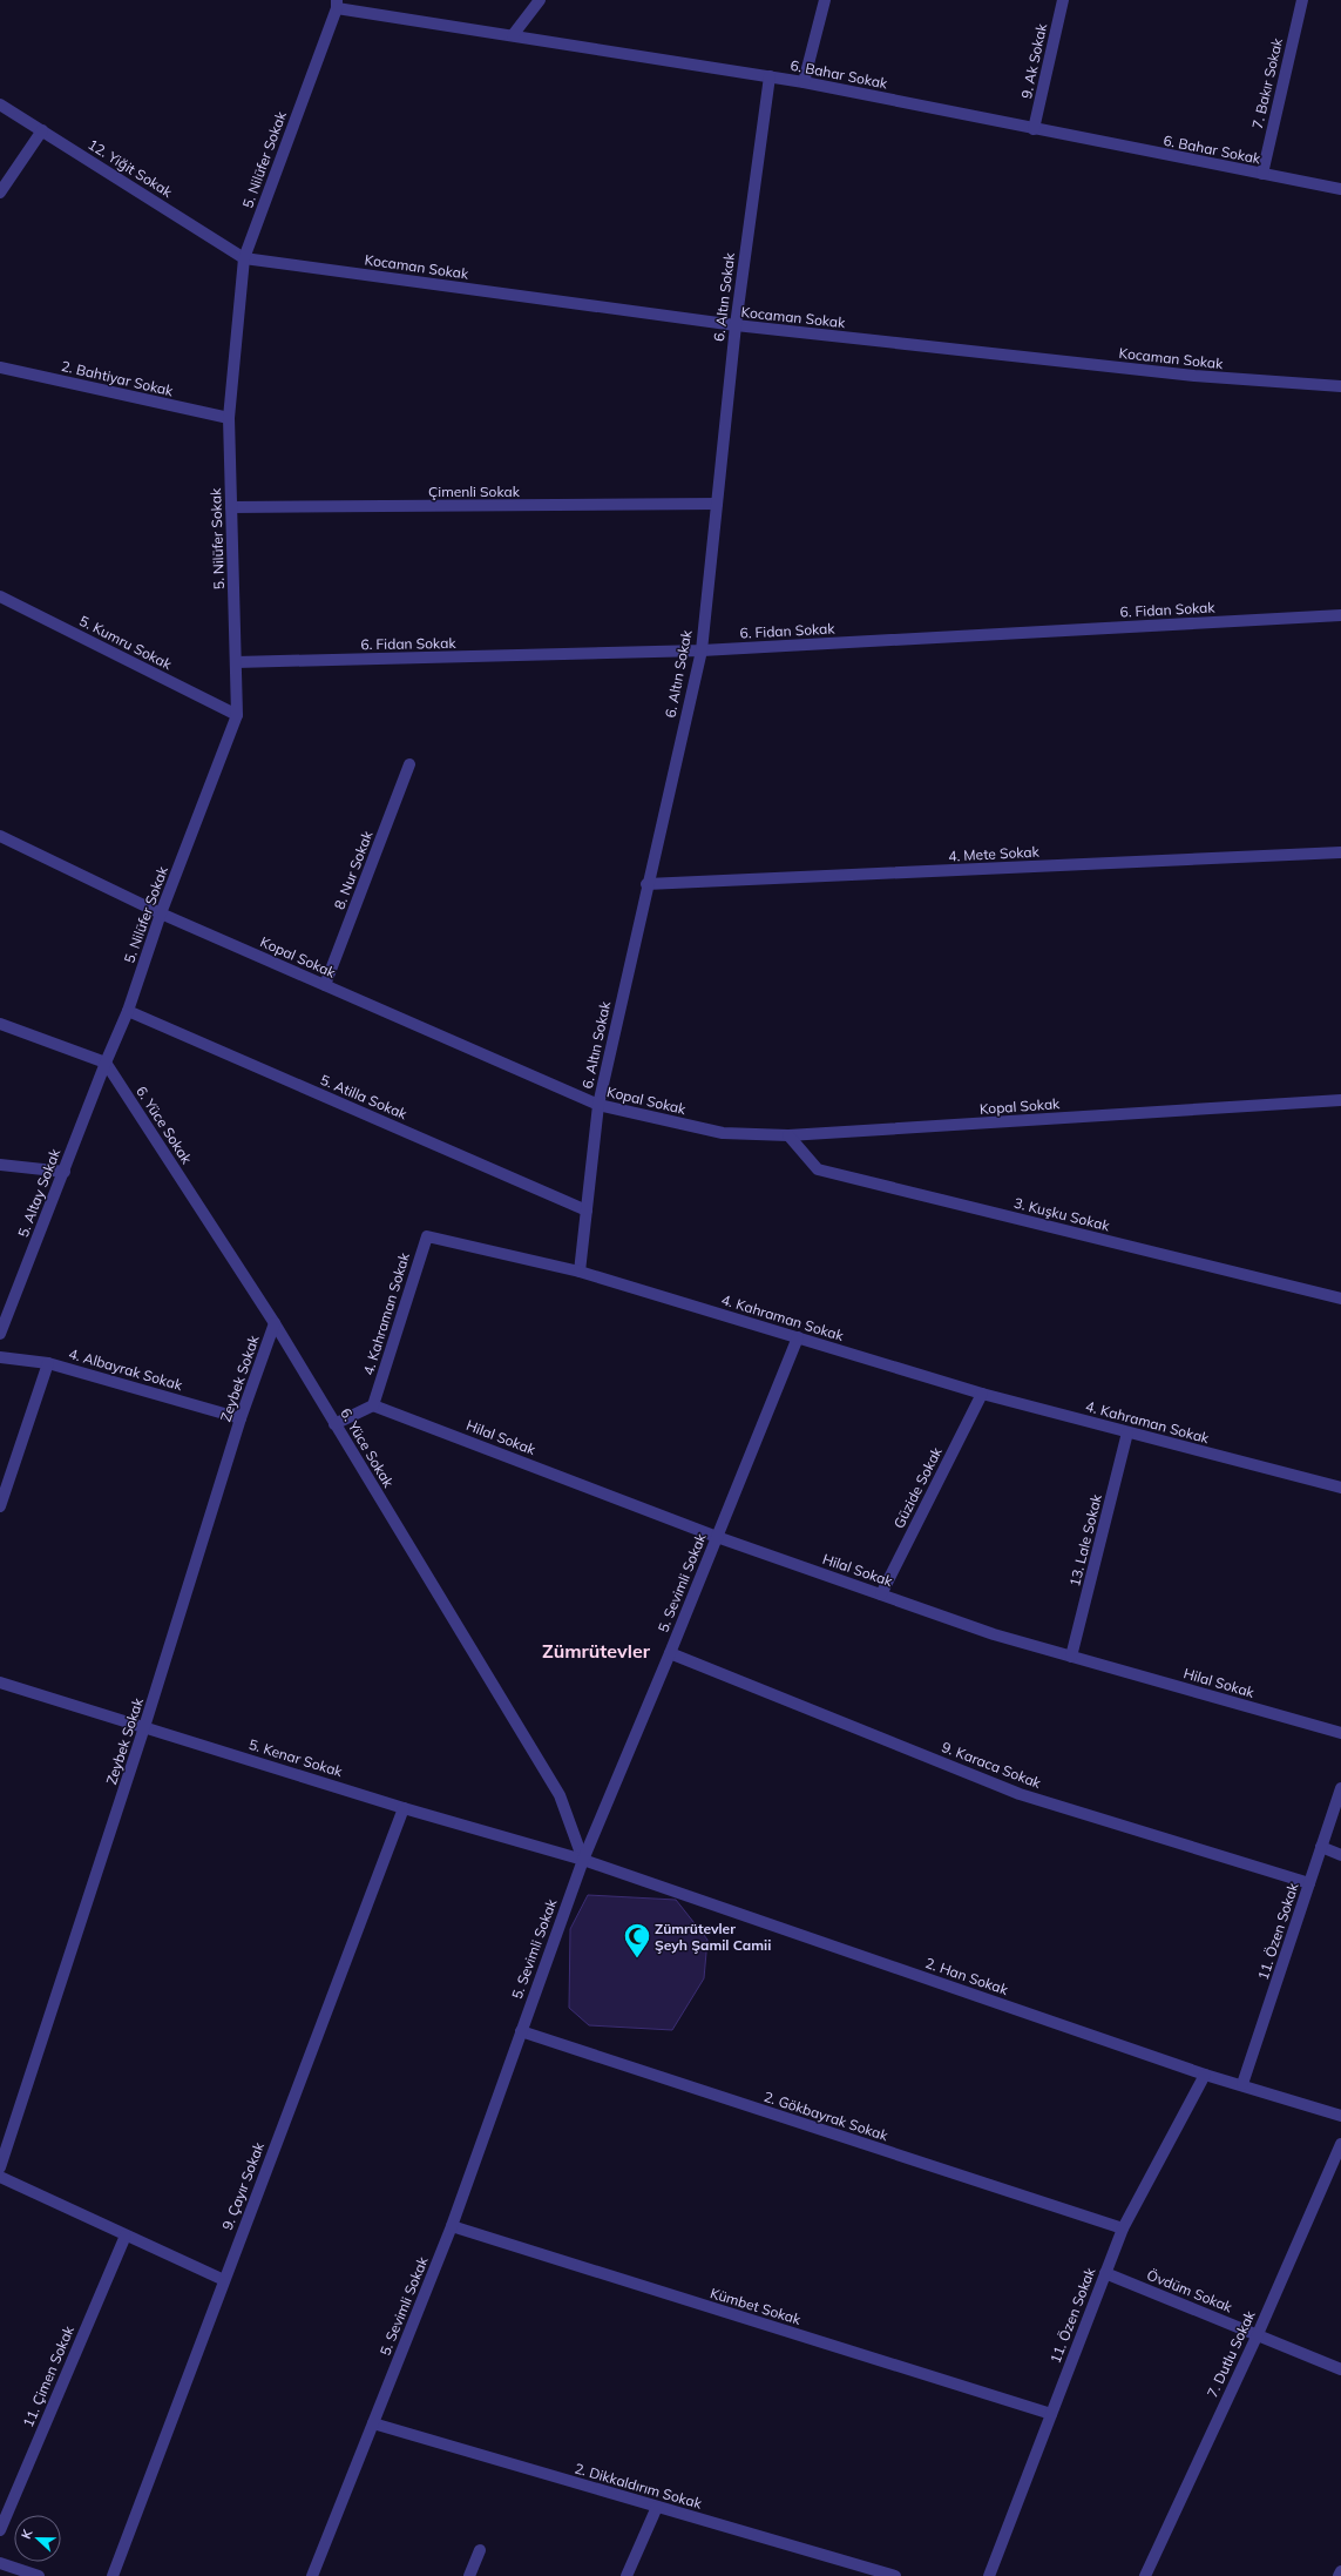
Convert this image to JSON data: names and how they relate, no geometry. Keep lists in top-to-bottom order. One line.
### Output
{"streets":{"street":["9. Ak Sokak","6. Bahar Sokak","7. Bakır Sokak","5. Nilüfer Sokak","12. Yiğit Sokak","Kocaman Sokak","6. Altın Sokak","2. Bahtiyar Sokak","Çimenli Sokak","6. Fidan Sokak","5. Kumru Sokak","4. Mete Sokak","8. Nur Sokak","Kopal Sokak","5. Atilla Sokak","6. Yüce Sokak","5. Altay Sokak","3. Kuşku Sokak","4. Kahraman Sokak","4. Albayrak Sokak","Zeybek Sokak","Hilal Sokak","Güzide Sokak","13. Lale Sokak","5. Sevimli Sokak","5. Kenar Sokak","9. Karaca Sokak","11. Özen Sokak","2. Han Sokak","2. Gökbayrak Sokak","9. Çayır Sokak","Övdüm Sokak","Kümbet Sokak","7. Dutlu Sokak","11. Çimen Sokak","2. Dikkaldırım Sokak"]},"crossings":[["9. Ak Sokak","6. Bahar Sokak"],["6. Bahar Sokak","7. Bakır Sokak"],["6. Bahar Sokak","5. Nilüfer Sokak"],["6. Bahar Sokak","6. Altın Sokak"],["5. Nilüfer Sokak","12. Yiğit Sokak"],["5. Nilüfer Sokak","Kocaman Sokak"],["5. Nilüfer Sokak","2. Bahtiyar Sokak"],["5. Nilüfer Sokak","Çimenli Sokak"],["5. Nilüfer Sokak","6. Fidan Sokak"],["5. Nilüfer Sokak","5. Kumru Sokak"],["5. Nilüfer Sokak","Kopal Sokak"],["5. Nilüfer Sokak","5. Atilla Sokak"],["5. Nilüfer Sokak","6. Yüce Sokak"],["5. Nilüfer Sokak","5. Altay Sokak"],["12. Yiğit Sokak","Kocaman Sokak"],["Kocaman Sokak","6. Altın Sokak"],["6. Altın Sokak","Çimenli Sokak"],["6. Altın Sokak","6. Fidan Sokak"],["6. Altın Sokak","4. Mete Sokak"],["6. Altın Sokak","Kopal Sokak"],["6. Altın Sokak","5. Atilla Sokak"],["6. Altın Sokak","4. Kahraman Sokak"],["8. Nur Sokak","Kopal Sokak"],["Kopal Sokak","3. Kuşku Sokak"],["6. Yüce Sokak","5. Altay Sokak"],["6. Yüce Sokak","Zeybek Sokak"],["6. Yüce Sokak","5. Sevimli Sokak"],["6. Yüce Sokak","5. Kenar Sokak"],["6. Yüce Sokak","2. Han Sokak"],["4. Kahraman Sokak","Hilal Sokak"],["4. Kahraman Sokak","Güzide Sokak"],["4. Kahraman Sokak","13. Lale Sokak"],["4. Kahraman Sokak","5. Sevimli Sokak"],["4. Albayrak Sokak","Zeybek Sokak"],["Zeybek Sokak","5. Kenar Sokak"],["Hilal Sokak","Güzide Sokak"],["Hilal Sokak","13. Lale Sokak"],["Hilal Sokak","5. Sevimli Sokak"],["5. Sevimli Sokak","5. Kenar Sokak"],["5. Sevimli Sokak","9. Karaca Sokak"],["5. Sevimli Sokak","2. Han Sokak"],["5. Sevimli Sokak","2. Gökbayrak Sokak"],["5. Sevimli Sokak","Kümbet Sokak"],["5. Sevimli Sokak","2. Dikkaldırım Sokak"],["5. Kenar Sokak","2. Han Sokak"],["5. Kenar Sokak","9. Çayır Sokak"],["9. Karaca Sokak","11. Özen Sokak"],["11. Özen Sokak","2. Han Sokak"],["11. Özen Sokak","2. Gökbayrak Sokak"],["11. Özen Sokak","Övdüm Sokak"],["11. Özen Sokak","Kümbet Sokak"],["Övdüm Sokak","7. Dutlu Sokak"]],"districts":["Zümrütevler"],"places":{"mosque":["Zümrütevler Şeyh Şamil Camii"]},"north":"left"}
